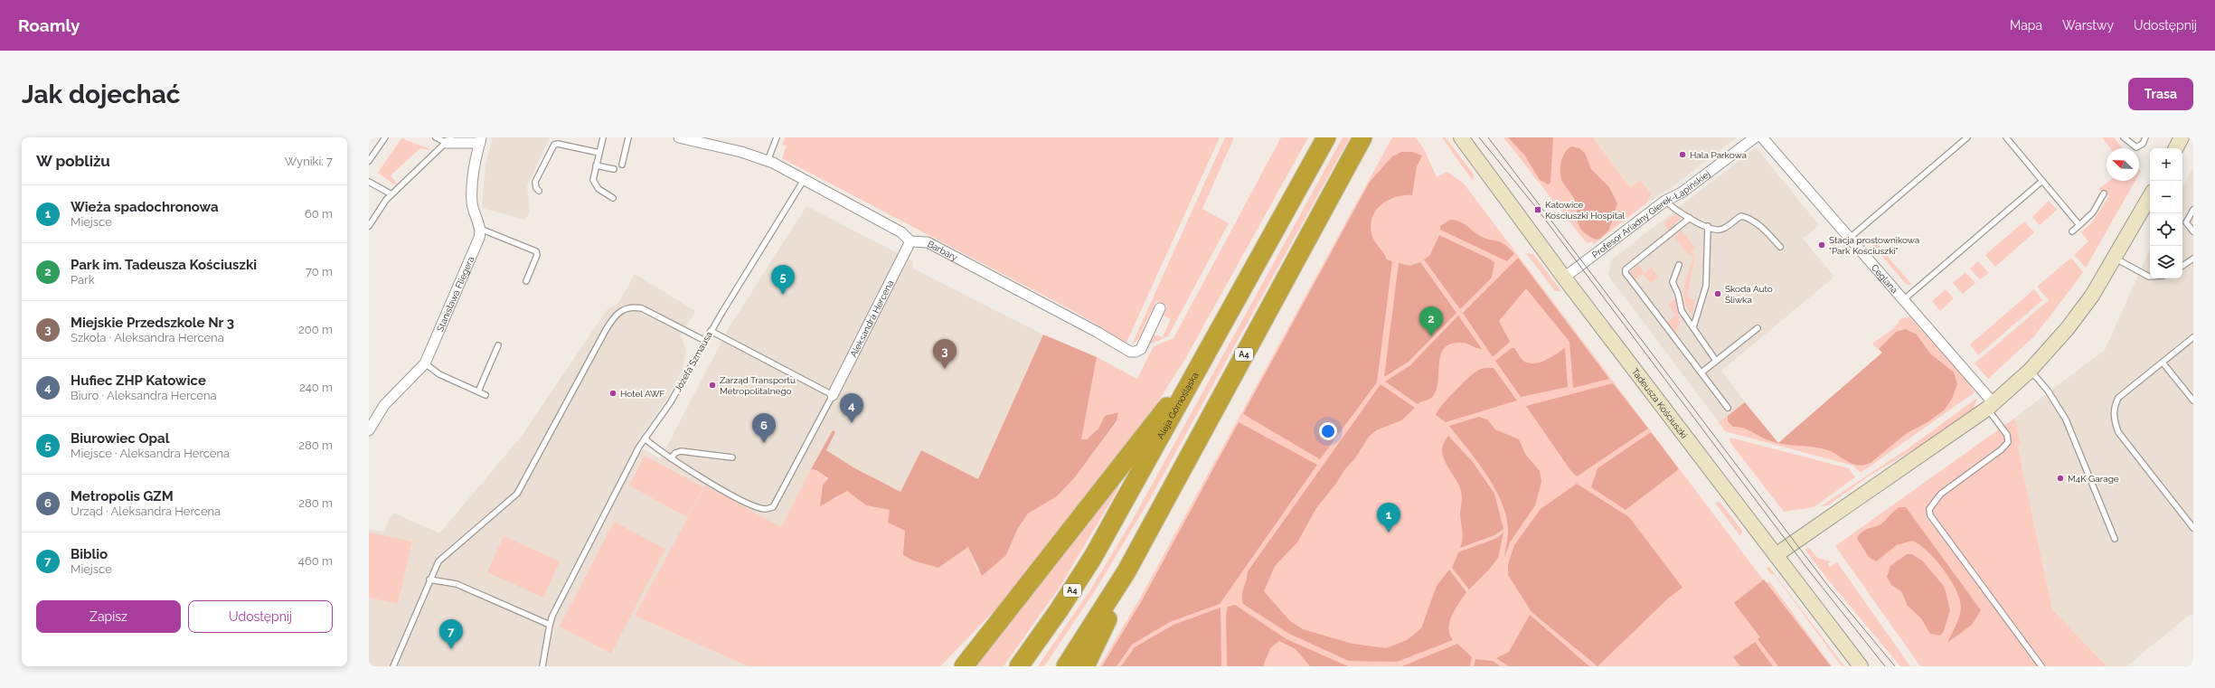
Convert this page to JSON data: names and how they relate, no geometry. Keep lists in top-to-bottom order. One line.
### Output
{"streets":{"highway":["A4","Aleja Górnośląska"],"street":["Profesor Ariadny Gierek-Łapińskiej","Barbary","Ceglana","Stanisława Fliegera","Aleksandra Hercena","Tadeusza Kościuszki"],"lane":["Józefa Szmausa"]},"crossings":[["Profesor Ariadny Gierek-Łapińskiej","Tadeusza Kościuszki"],["Barbary","Aleksandra Hercena"]],"places":{"other":["Hala Parkowa","Stacja prostownikowa \"Park Kościuszki\"","Skoda Auto Śliwka","Zarząd Transportu Metropolitalnego","Hotel AWF","M4K Garage"],"transit":["Katowice Kościuszki Hospital"]},"north":"top left","page":{"header":"Roamly","nav":["Mapa","Warstwy","Udostępnij"],"buttons":["Trasa",["Zapisz","Udostępnij"]],"title":"Jak dojechać","heading":["W pobliżu","Wyniki: 7"],"map_buttons":["+","−"],"list":[{"mark":"1","name":"Wieża spadochronowa","note":"Miejsce","value":"60 m"},{"mark":"2","name":"Park im. Tadeusza Kościuszki","note":"Park","value":"70 m"},{"mark":"3","name":"Miejskie Przedszkole Nr 3","note":"Szkoła · Aleksandra Hercena","value":"200 m"},{"mark":"4","name":"Hufiec ZHP Katowice","note":"Biuro · Aleksandra Hercena","value":"240 m"},{"mark":"5","name":"Biurowiec Opal","note":"Miejsce · Aleksandra Hercena","value":"280 m"},{"mark":"6","name":"Metropolis GZM","note":"Urząd · Aleksandra Hercena","value":"280 m"},{"mark":"7","name":"Biblio","note":"Miejsce","value":"460 m"}],"pins":["5","2","3","4","6","1","7"]}}
